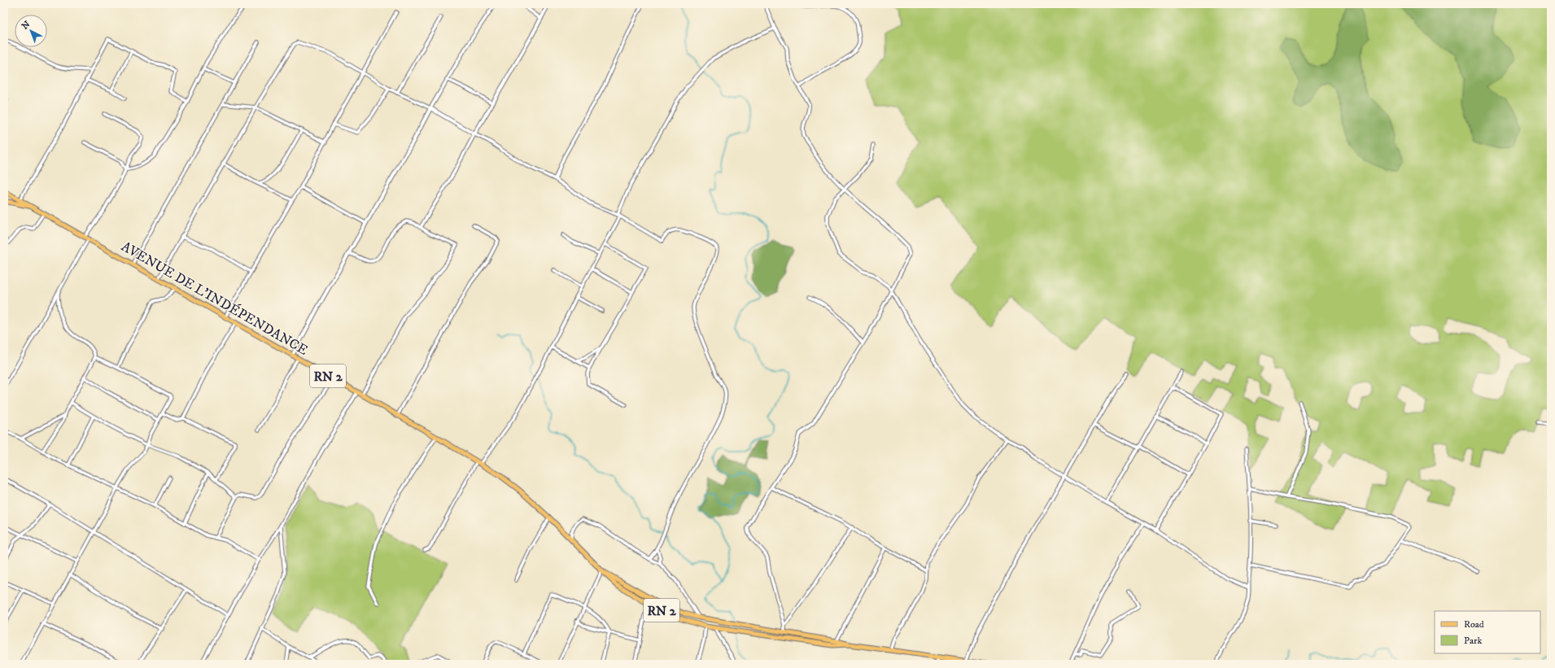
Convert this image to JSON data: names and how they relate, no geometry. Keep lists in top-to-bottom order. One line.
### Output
{"streets":{"main road":["AVENUE DE L'INDÉPENDANCE","RN 2"]},"crossings":[["AVENUE DE L'INDÉPENDANCE","RN 2"]],"legend":["Road","Park"],"north":"top left"}
